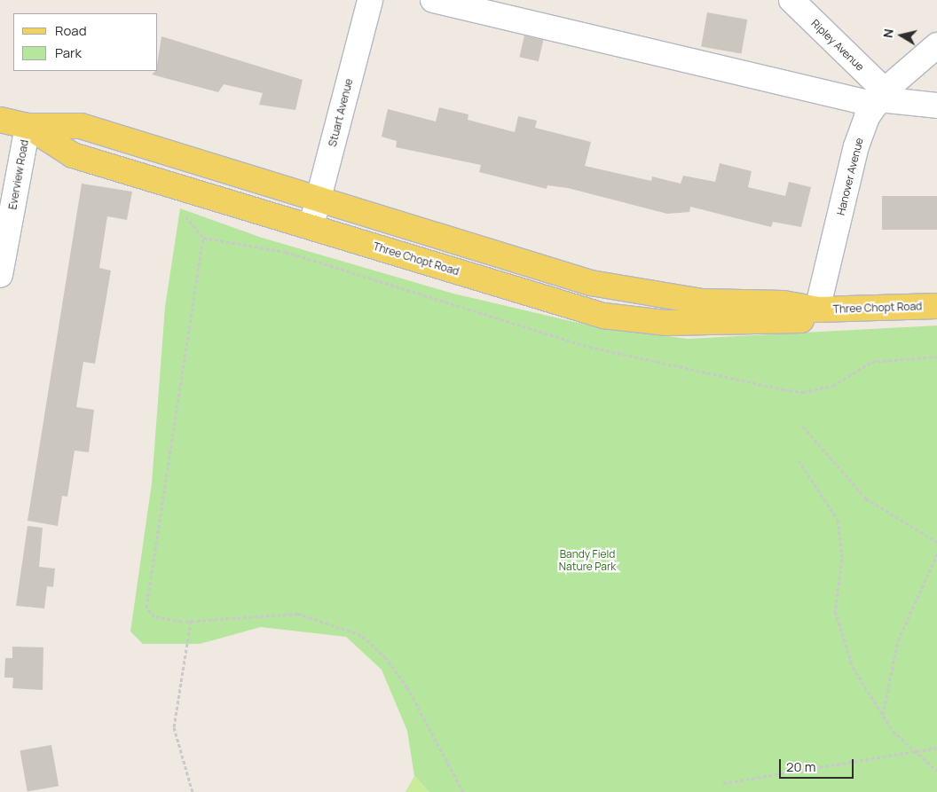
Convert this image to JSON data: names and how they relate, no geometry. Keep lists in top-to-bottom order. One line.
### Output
{"streets":{"main road":["Three Chopt Road"],"street":["Ripley Avenue","Stuart Avenue","Everview Road","Hanover Avenue"]},"crossings":[["Ripley Avenue","Hanover Avenue"],["Stuart Avenue","Three Chopt Road"],["Everview Road","Three Chopt Road"],["Hanover Avenue","Three Chopt Road"]],"parks":["Bandy Field Nature Park"],"legend":["Road","Park"],"scale_bar":"20 m","north":"left"}
